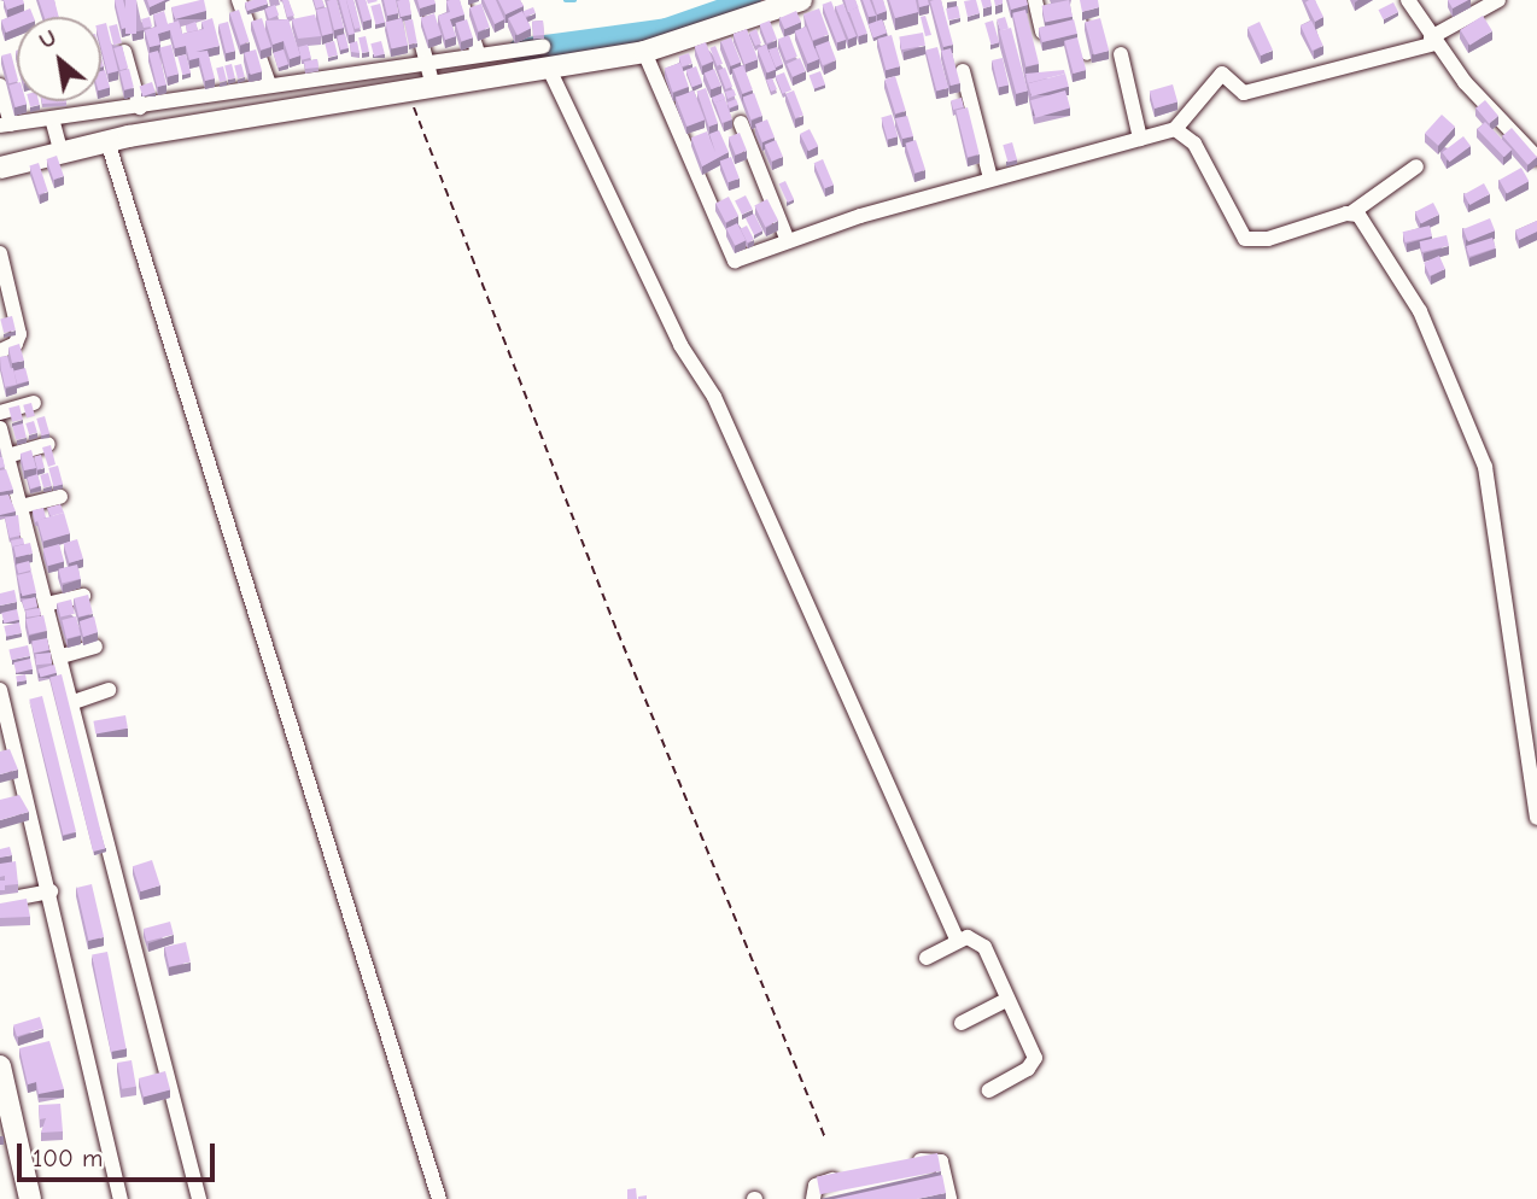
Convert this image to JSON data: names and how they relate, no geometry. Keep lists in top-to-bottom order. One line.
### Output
{"scale_bar":"100 m","north":"top left"}
